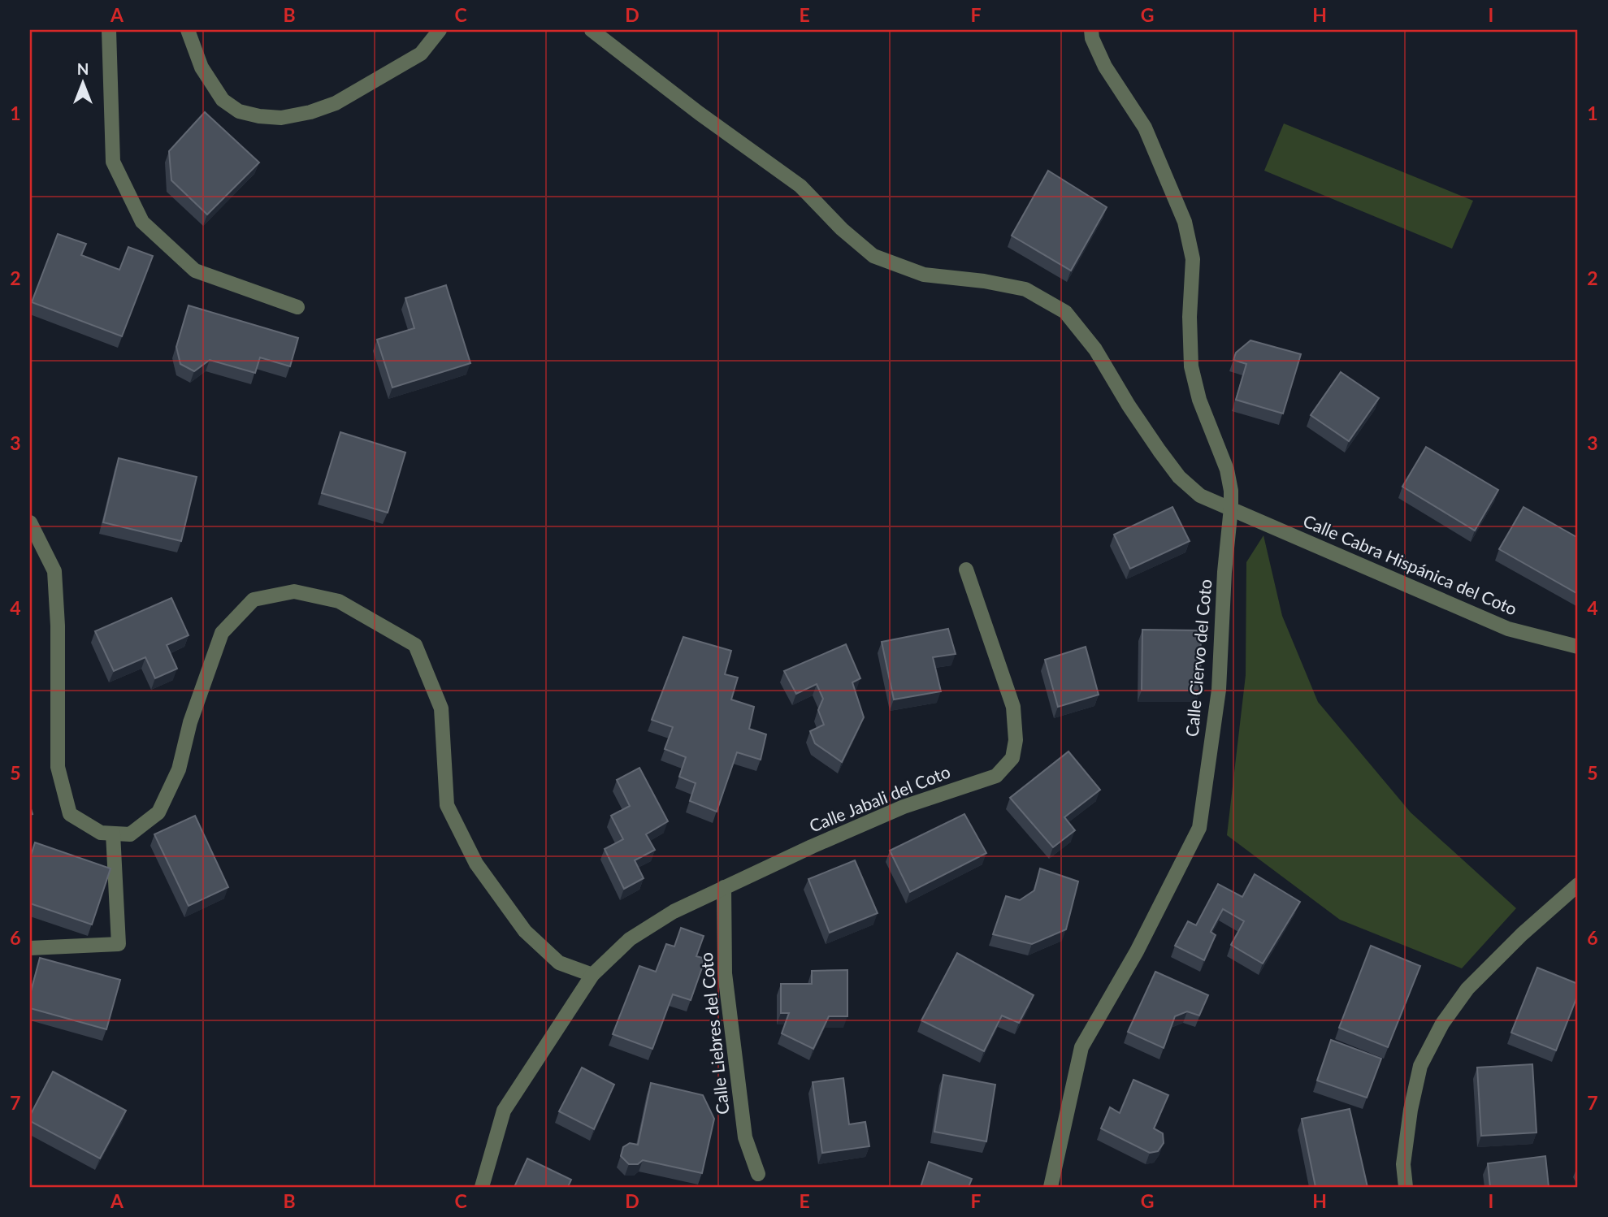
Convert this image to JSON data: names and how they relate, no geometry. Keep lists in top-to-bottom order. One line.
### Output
{"streets":{"street":["Calle Cabra Hispánica del Coto","Calle Ciervo del Coto","Calle Jabali del Coto","Calle Liebres del Coto"]},"crossings":[["Calle Cabra Hispánica del Coto","Calle Ciervo del Coto"],["Calle Jabali del Coto","Calle Liebres del Coto"]],"north":"top","grid":{"columns":["A","B","C","D","E","F","G","H","I"],"rows":["1","2","3","4","5","6","7"]}}
